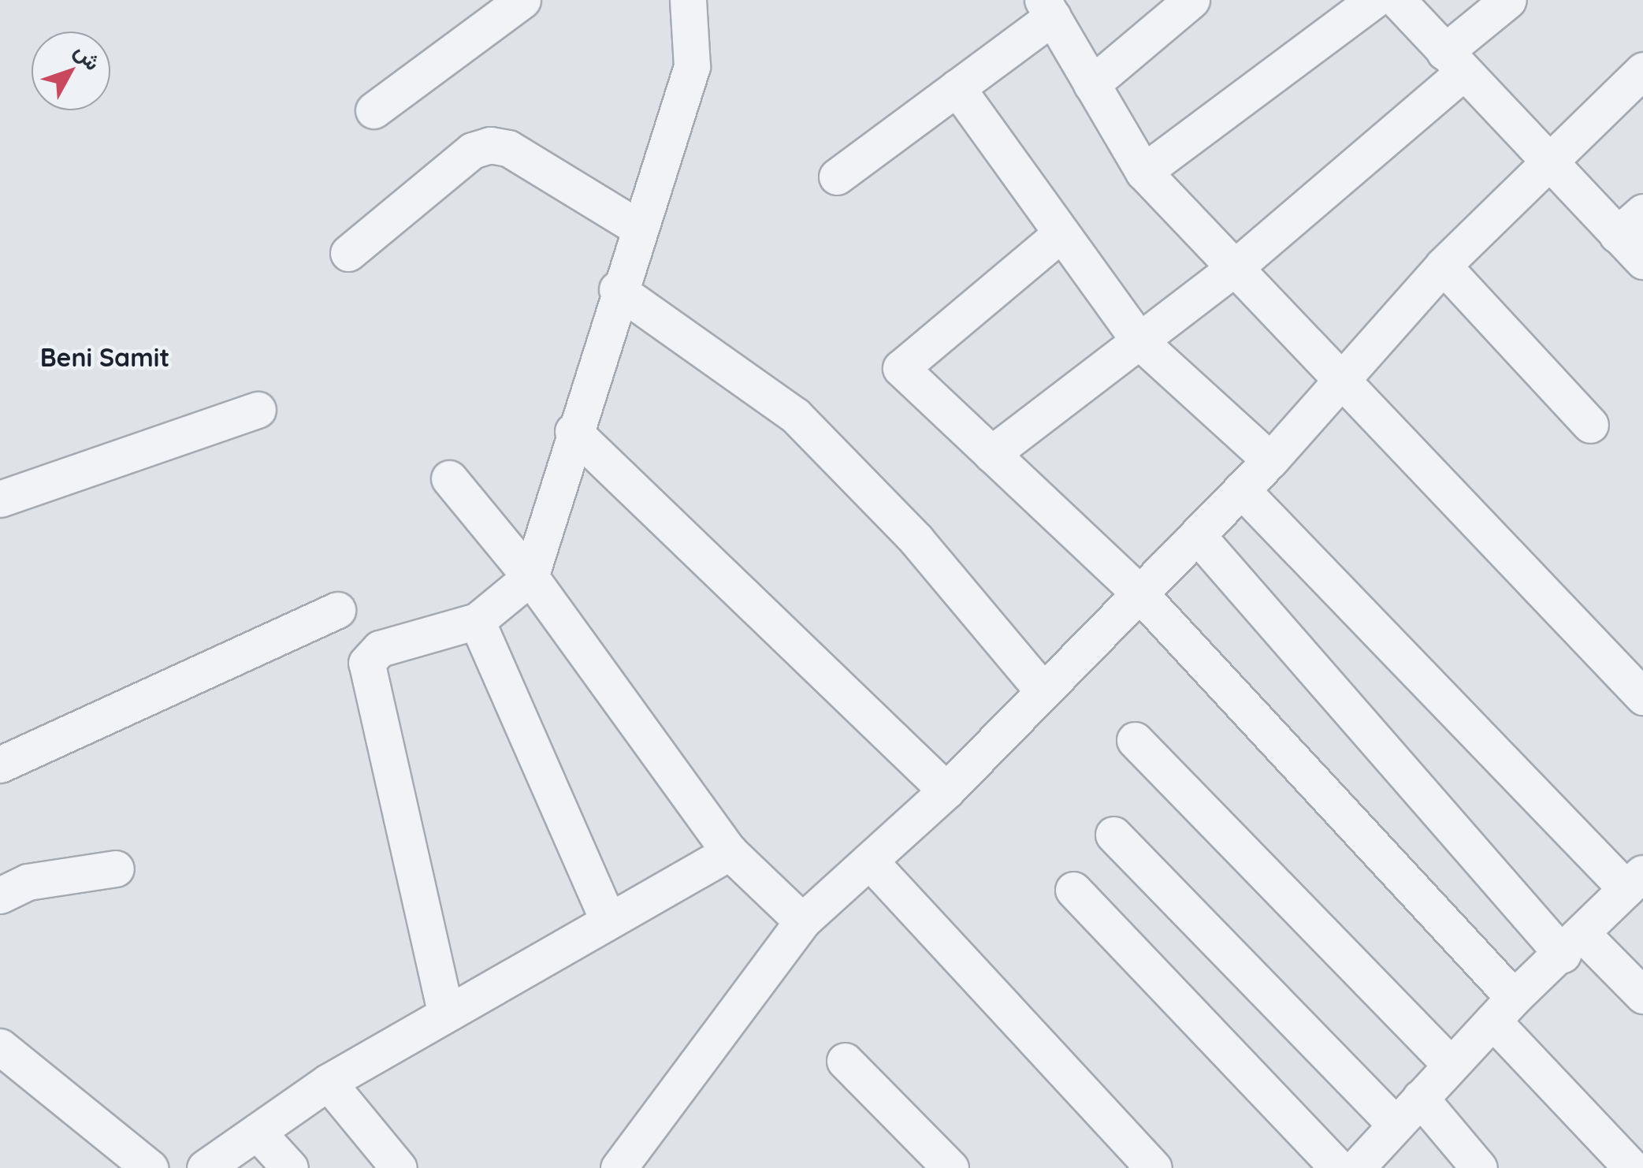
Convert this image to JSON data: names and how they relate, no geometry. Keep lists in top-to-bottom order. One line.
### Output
{"districts":["Beni Samit"],"north":"top right"}
